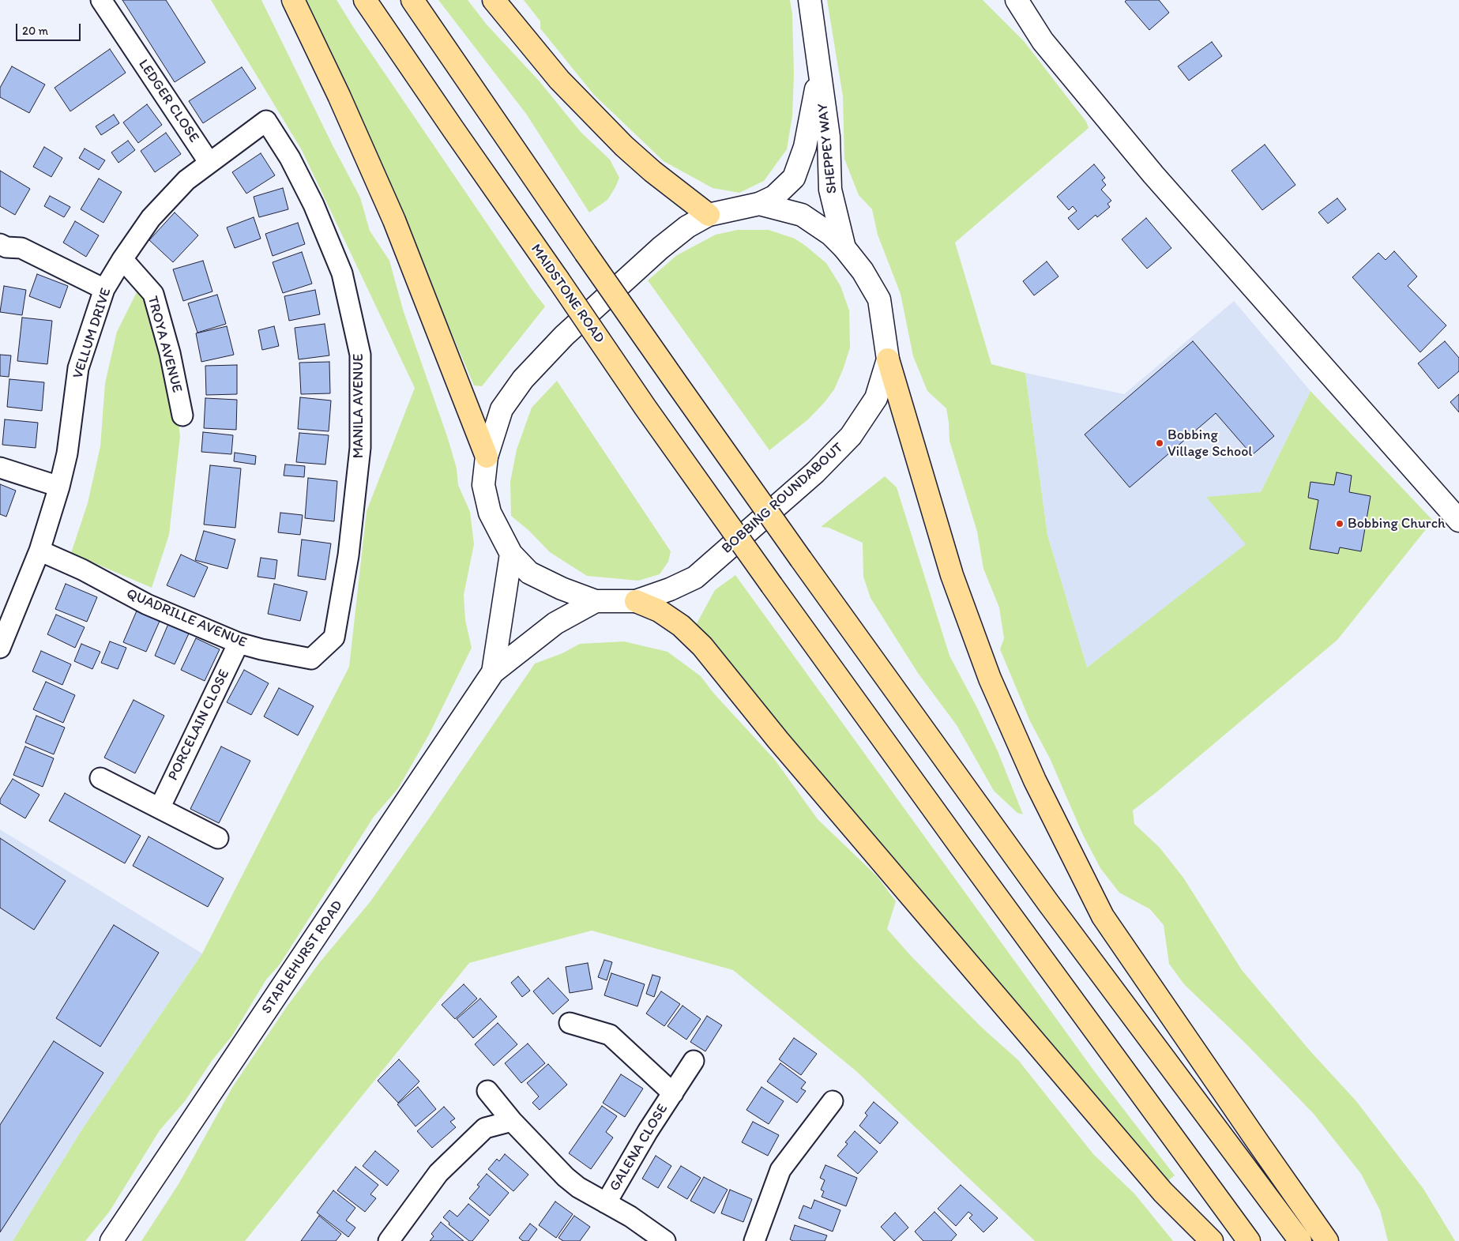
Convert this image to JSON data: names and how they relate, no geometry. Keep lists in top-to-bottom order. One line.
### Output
{"streets":{"highway":["MAIDSTONE ROAD"],"main road":["SHEPPEY WAY","BOBBING ROUNDABOUT","STAPLEHURST ROAD"],"street":["LEDGER CLOSE","VELLUM DRIVE","TROYA AVENUE","MANILA AVENUE","QUADRILLE AVENUE","PORCELAIN CLOSE","GALENA CLOSE"]},"crossings":[["LEDGER CLOSE","VELLUM DRIVE"],["SHEPPEY WAY","BOBBING ROUNDABOUT"],["VELLUM DRIVE","TROYA AVENUE"],["VELLUM DRIVE","MANILA AVENUE"],["VELLUM DRIVE","QUADRILLE AVENUE"],["MANILA AVENUE","QUADRILLE AVENUE"],["BOBBING ROUNDABOUT","STAPLEHURST ROAD"],["QUADRILLE AVENUE","PORCELAIN CLOSE"]],"places":["Bobbing Village School","Bobbing Church"],"scale_bar":"20 m"}
